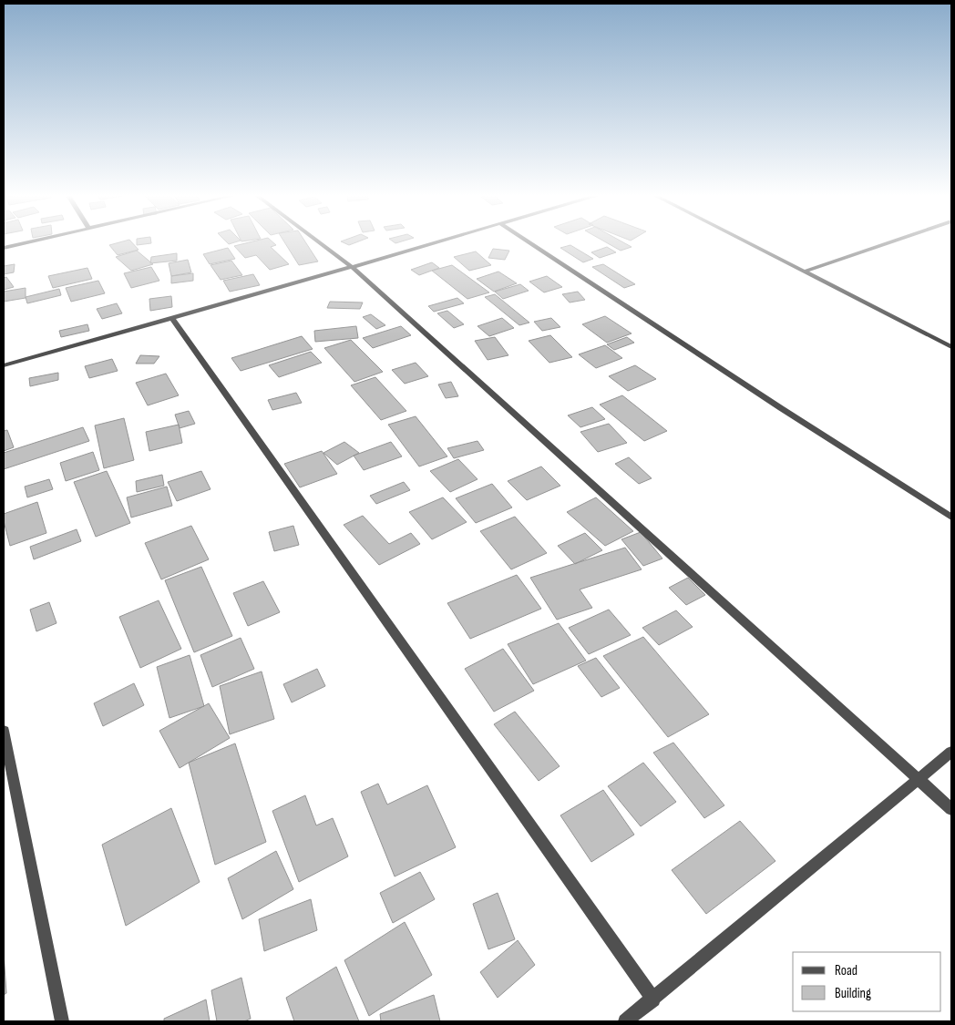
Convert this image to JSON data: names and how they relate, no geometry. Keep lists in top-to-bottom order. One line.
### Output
{"legend":["Road","Building"]}
